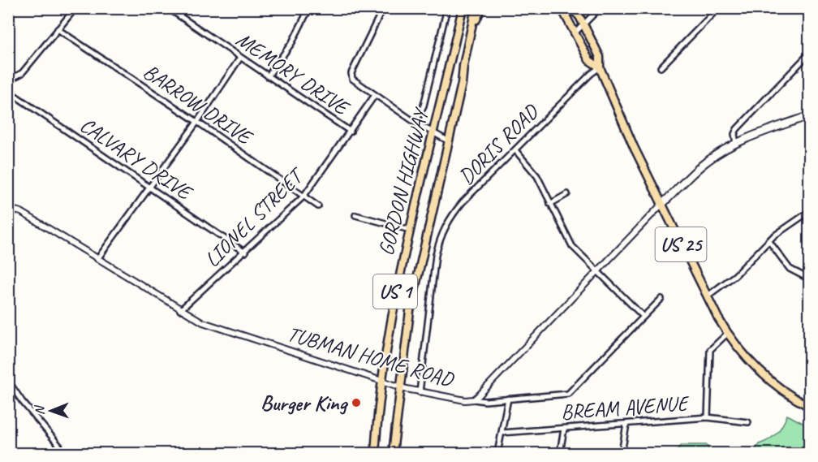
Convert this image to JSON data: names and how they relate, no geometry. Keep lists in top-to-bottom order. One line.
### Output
{"streets":{"main road":["GORDON HIGHWAY","US 25","US 1","TUBMAN HOME ROAD"],"street":["MEMORY DRIVE","BARROW DRIVE","DORIS ROAD","CALVARY DRIVE","LIONEL STREET","BREAM AVENUE"]},"crossings":[["MEMORY DRIVE","LIONEL STREET"],["BARROW DRIVE","LIONEL STREET"],["DORIS ROAD","US 25"],["DORIS ROAD","TUBMAN HOME ROAD"],["CALVARY DRIVE","LIONEL STREET"],["GORDON HIGHWAY","TUBMAN HOME ROAD"],["LIONEL STREET","TUBMAN HOME ROAD"],["US 25","TUBMAN HOME ROAD"]],"places":["Burger King"],"north":"left"}
